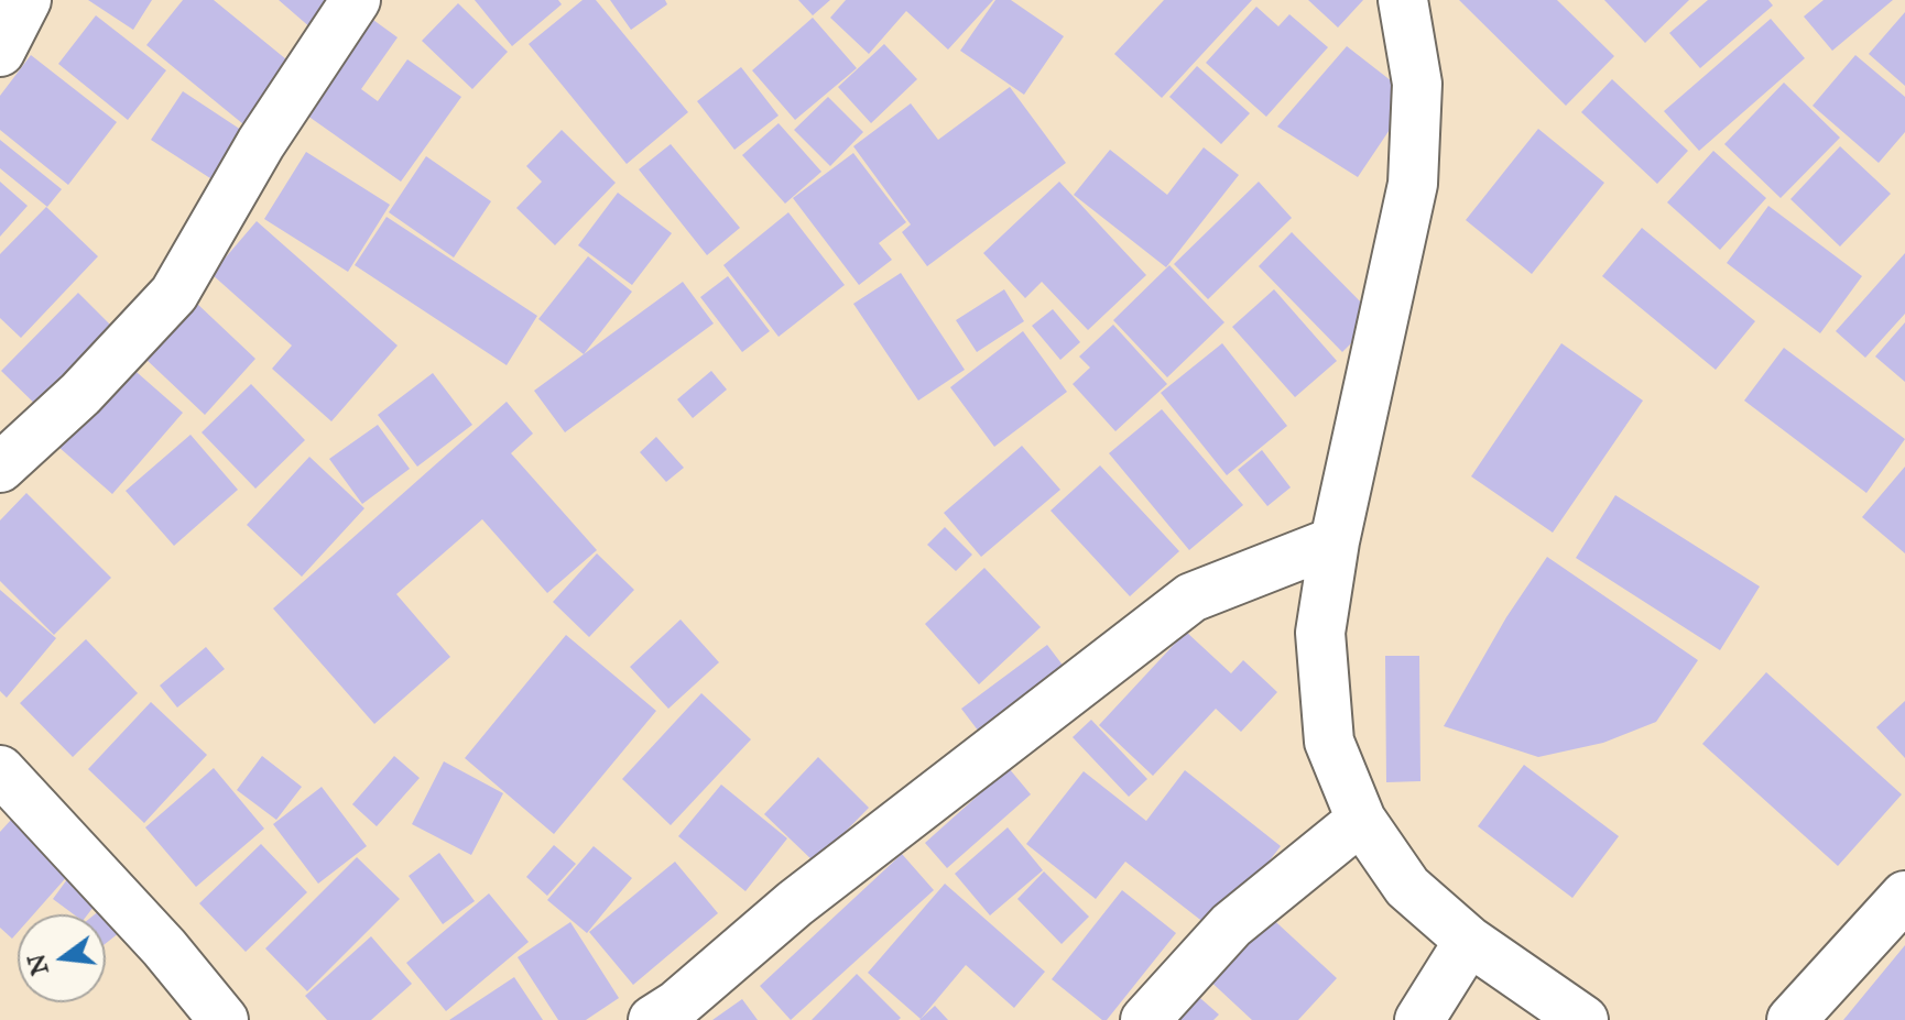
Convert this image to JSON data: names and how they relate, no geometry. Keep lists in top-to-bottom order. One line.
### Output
{"north":"left"}
